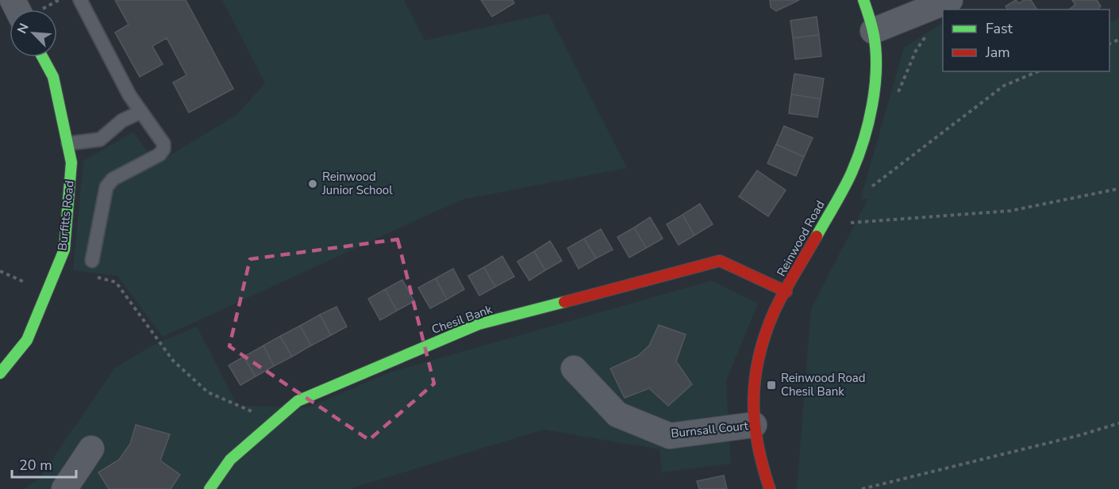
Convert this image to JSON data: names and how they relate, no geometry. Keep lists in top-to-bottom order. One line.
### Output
{"streets":{"street":["Burfitts Road","Reinwood Road","Chesil Bank","Burnsall Court"]},"crossings":[["Reinwood Road","Chesil Bank"],["Reinwood Road","Burnsall Court"]],"places":{"other":["Reinwood Junior School"],"transit":["Reinwood Road Chesil Bank"]},"legend":["Fast","Jam"],"scale_bar":"20 m","north":"top left"}
